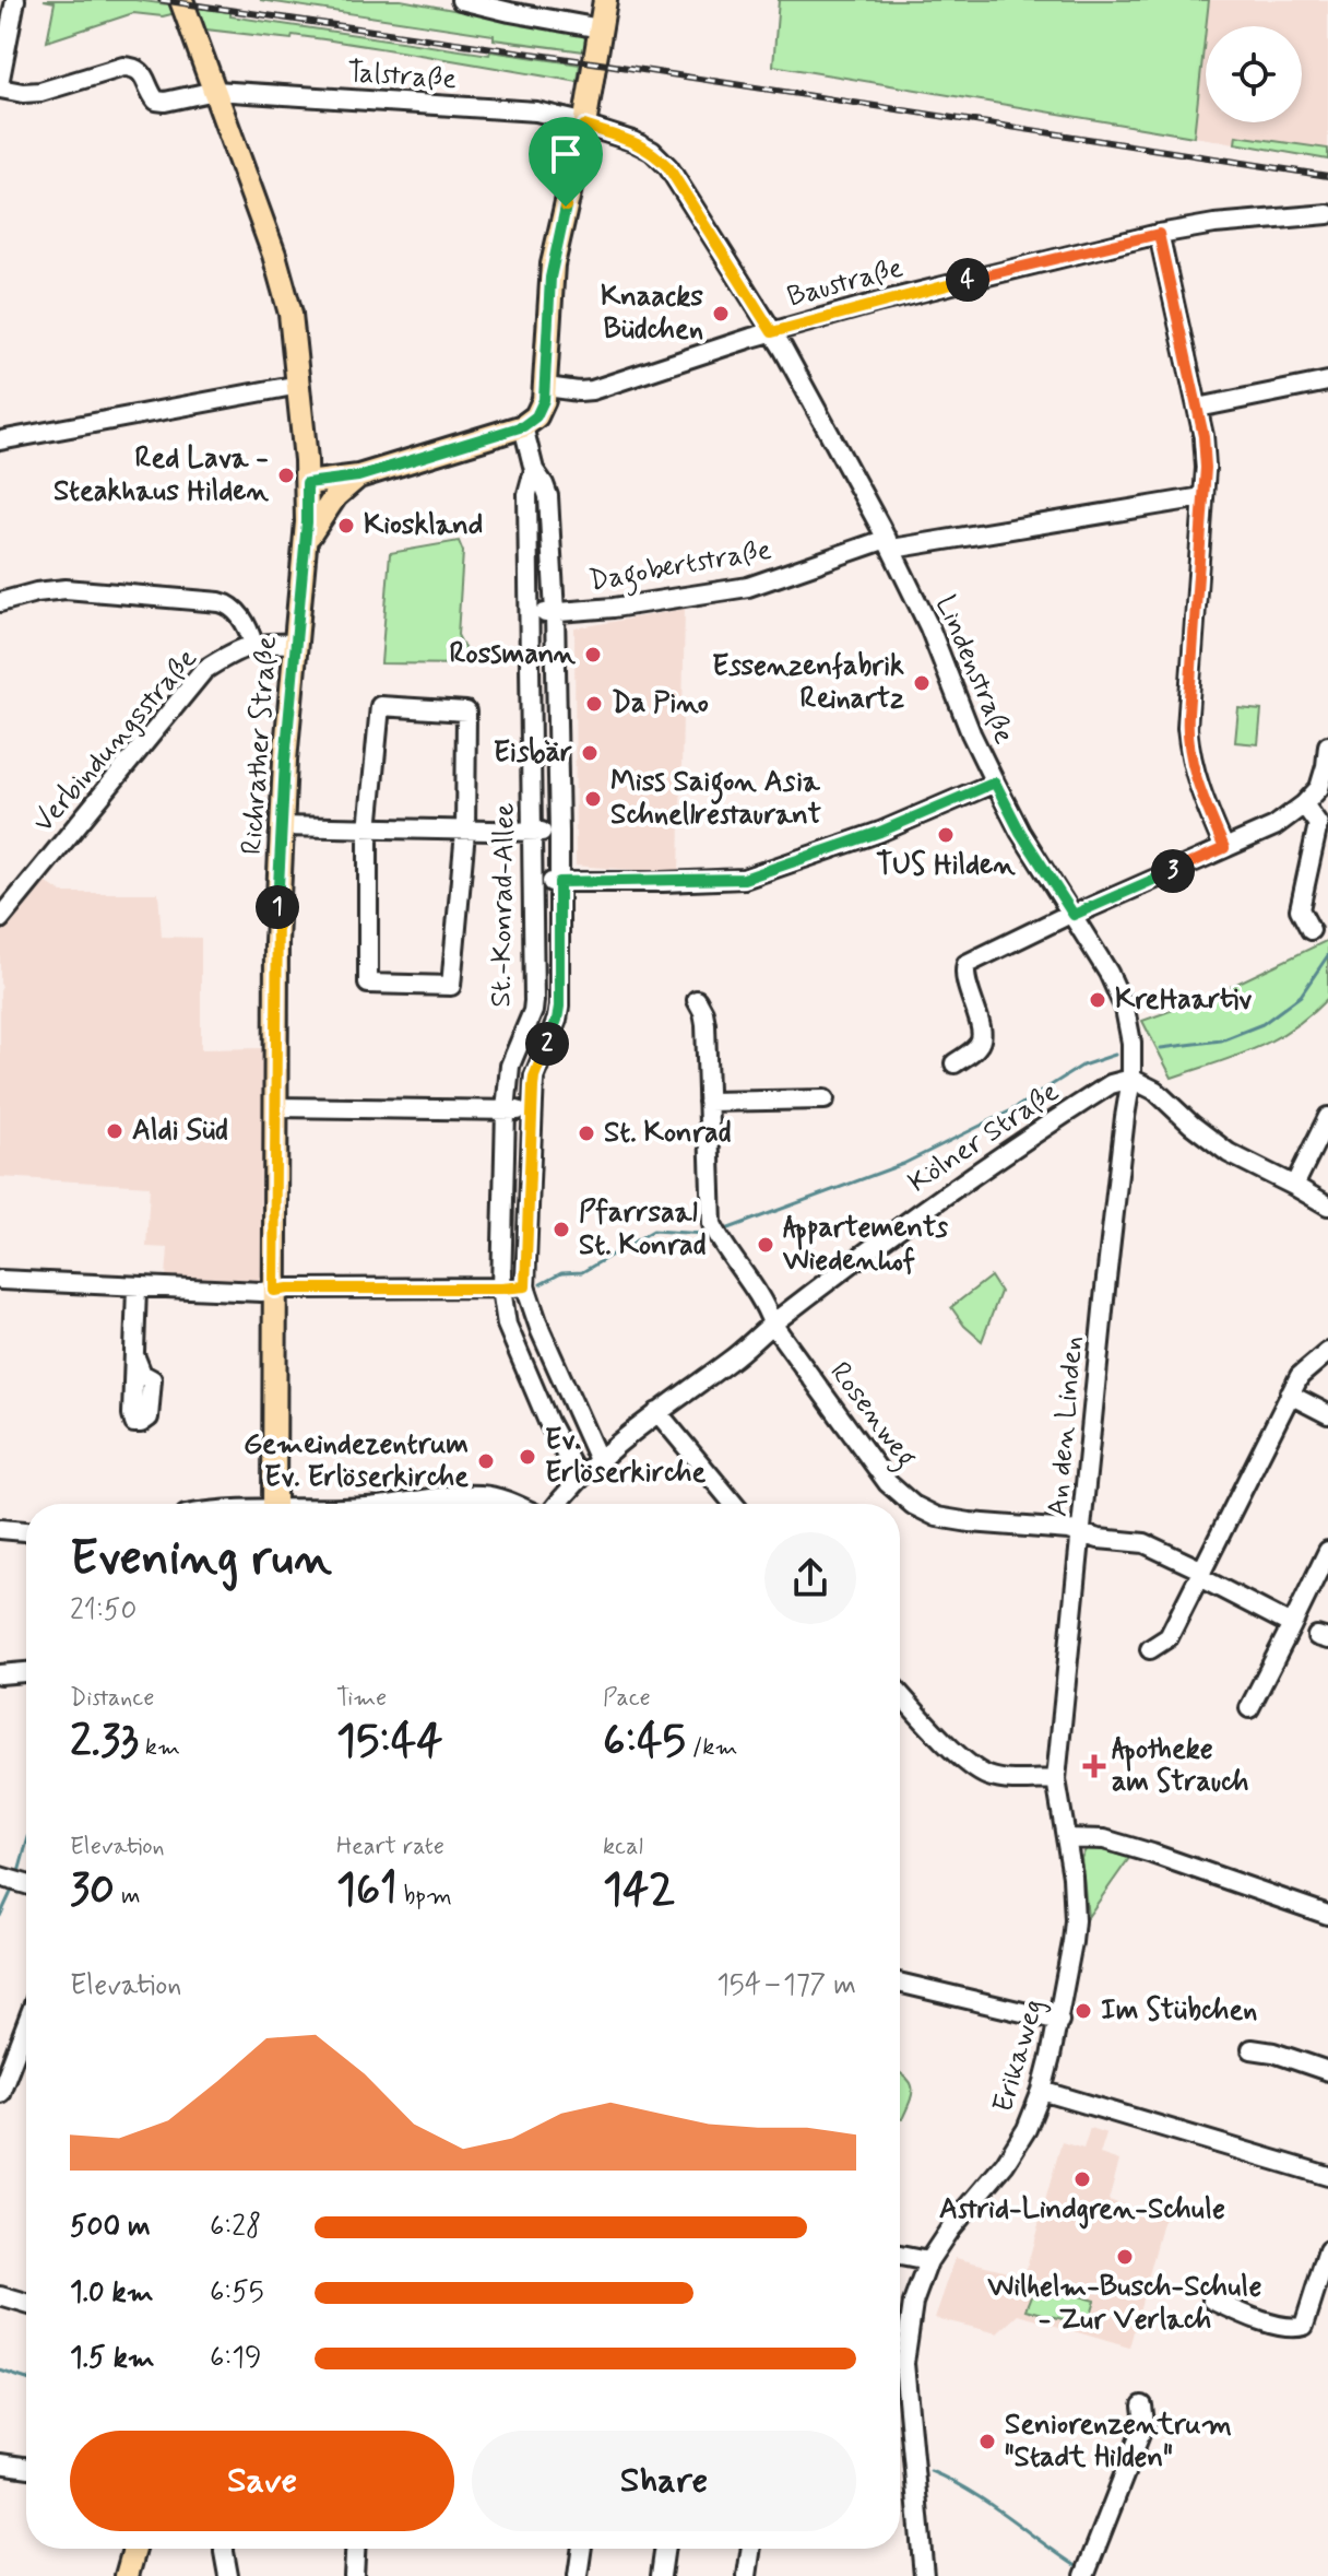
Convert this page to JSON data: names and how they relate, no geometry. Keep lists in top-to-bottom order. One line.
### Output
{"streets":{"main road":["Richrather Straße"],"street":["Talstraße","Baustraße","Dagobertstraße","Lindenstraße","Verbindungsstraße","St.-Konrad-Allee","Kölner Straße","Rosenweg","An den Linden","Erikaweg"]},"crossings":[["Talstraße","Baustraße"],["Talstraße","Lindenstraße"],["Talstraße","Richrather Straße"],["Baustraße","Lindenstraße"],["Dagobertstraße","Lindenstraße"],["Dagobertstraße","St.-Konrad-Allee"],["Lindenstraße","Kölner Straße"],["Lindenstraße","An den Linden"],["Verbindungsstraße","Richrather Straße"],["St.-Konrad-Allee","Kölner Straße"],["Kölner Straße","Rosenweg"],["Kölner Straße","An den Linden"],["Rosenweg","An den Linden"],["An den Linden","Erikaweg"]],"places":{"other":["Knaacks Büdchen","Red Lava - Steakhaus Hilden","Kioskland","Rossmann","Essenzenfabrik Reinartz","Da Pino","Eisbär","Miss Saigon Asia Schnellrestaurant","TUS Hilden","KreHaartiv","Aldi Süd","St. Konrad","Pfarrsaal St. Konrad","Appartements Wiedenhof","Ev. Erlöserkirche","Gemeindezentrum Ev. Erlöserkirche","Im Stübchen","Astrid-Lindgren-Schule","Wilhelm-Busch-Schule - Zur Verlach","Seniorenzentrum \"Stadt Hilden\""],"health":["Apotheke am Strauch"]},"page":{"pins":["4","3","1","2"],"heading":["Evening run","21:50"],"stats":[["Distance","2.33 km"],["Time","15:44"],["Pace","6:45 /km"],["Elevation","30 m"],["Heart rate","161 bpm"],["kcal","142"]],"chart":["Elevation","154–177 m"],"list":[{"name":"500 m","note":"6:28"},{"name":"1.0 km","note":"6:55"},{"name":"1.5 km","note":"6:19"}],"buttons":["Save","Share"]}}
